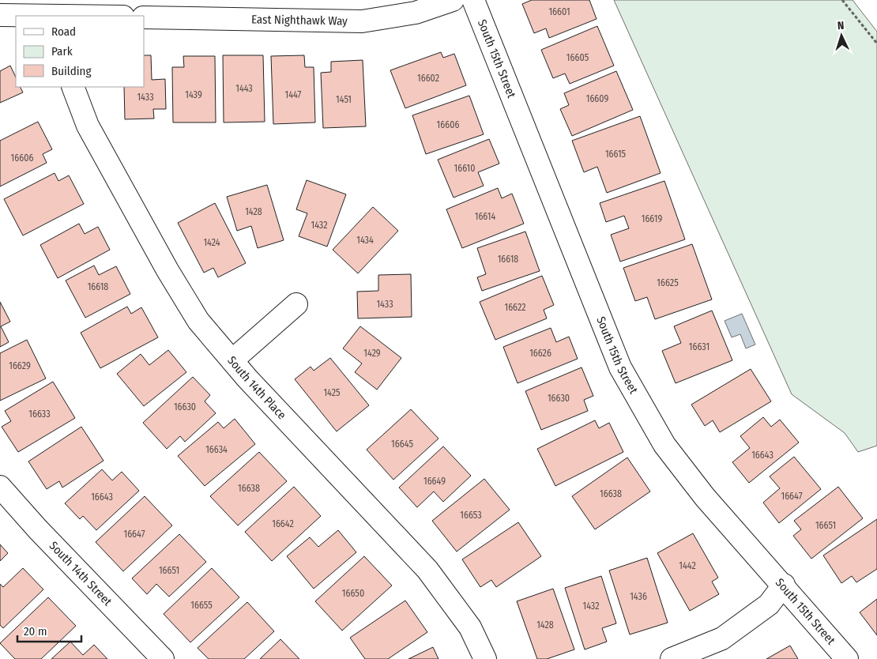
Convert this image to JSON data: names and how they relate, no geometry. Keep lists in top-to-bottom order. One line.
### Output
{"streets":{"street":["East Nighthawk Way","South 15th Street","South 14th Place","South 14th Street"]},"house_numbers":["16601","16605","16602","1443","1439","1447","1433","16609","1451","16606","16615","16606","16610","1428","16614","16619","1432","1434","1424","16618","16625","16618","1433","16622","16631","1429","16626","16629","1425","16630","16630","16633","16645","16634","16643","16649","16638","16638","16647","16643","16653","16642","16651","16647","1442","16651","16650","1436","16655","1432","1428"],"legend":["Road","Park","Building"],"scale_bar":"20 m","north":"top"}
